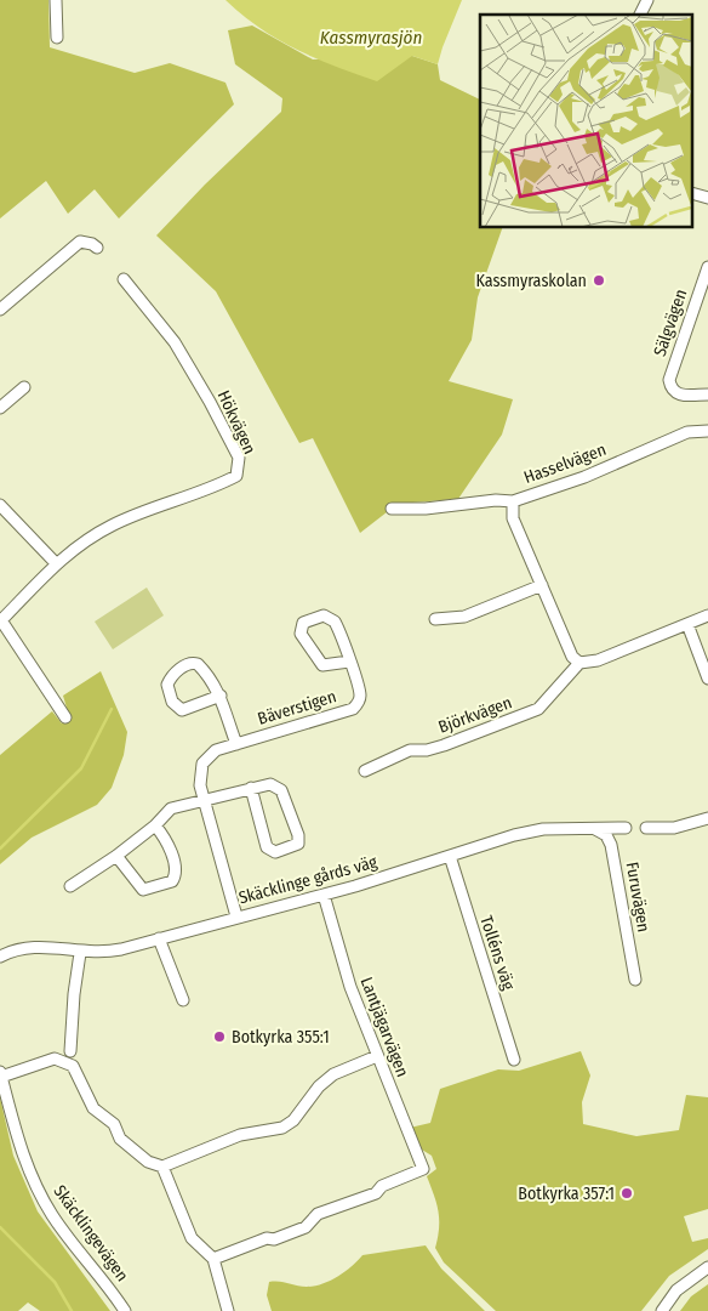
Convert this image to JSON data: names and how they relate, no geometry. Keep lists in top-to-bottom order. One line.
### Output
{"streets":{"street":["Sälgvägen","Hökvägen","Hasselvägen","Bäverstigen","Björkvägen","Skäcklinge gårds väg","Furuvägen","Tolléns väg","Lantjägarvägen","Skäcklingevägen"]},"crossings":[["Bäverstigen","Skäcklinge gårds väg"],["Skäcklinge gårds väg","Furuvägen"],["Skäcklinge gårds väg","Tolléns väg"],["Skäcklinge gårds väg","Lantjägarvägen"]],"water":["Kassmyrasjön"],"places":["Kassmyraskolan","Botkyrka 355:1","Botkyrka 357:1"]}
